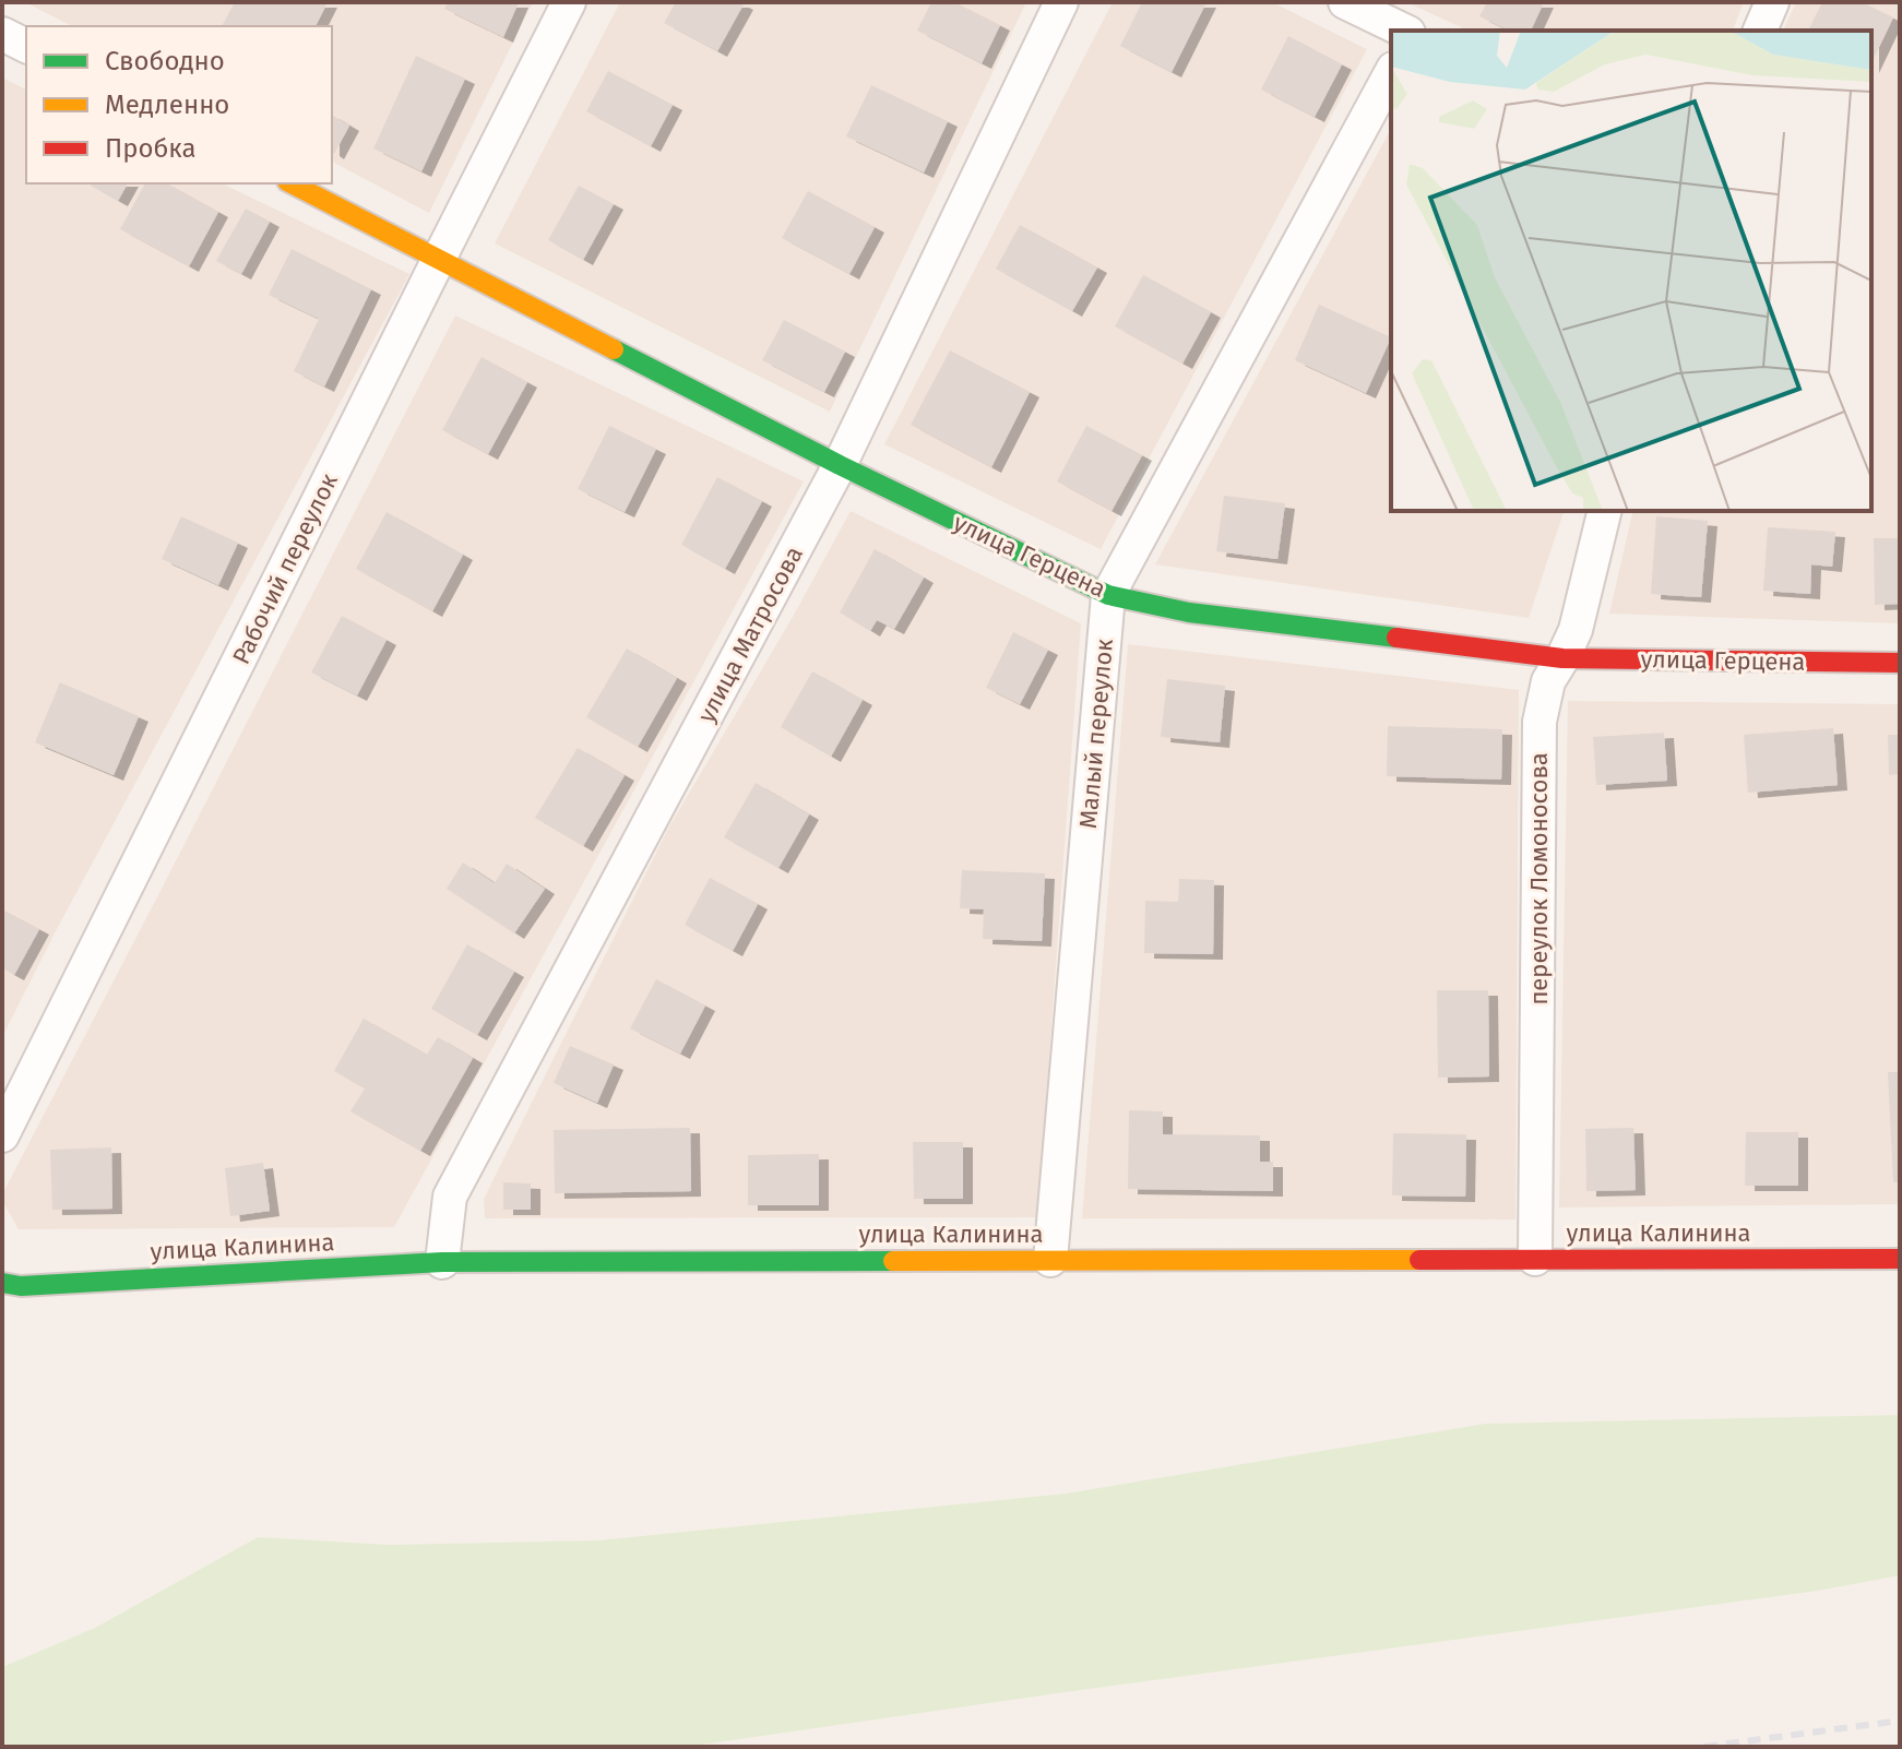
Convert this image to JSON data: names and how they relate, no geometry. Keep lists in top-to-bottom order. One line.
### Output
{"streets":{"street":["улица Герцена","Рабочий переулок","улица Матросова","Малый переулок","переулок Ломоносова","улица Калинина"]},"crossings":[["улица Герцена","Рабочий переулок"],["улица Герцена","улица Матросова"],["улица Герцена","Малый переулок"],["улица Герцена","переулок Ломоносова"],["улица Матросова","улица Калинина"],["Малый переулок","улица Калинина"],["переулок Ломоносова","улица Калинина"]],"legend":["Свободно","Медленно","Пробка"]}
